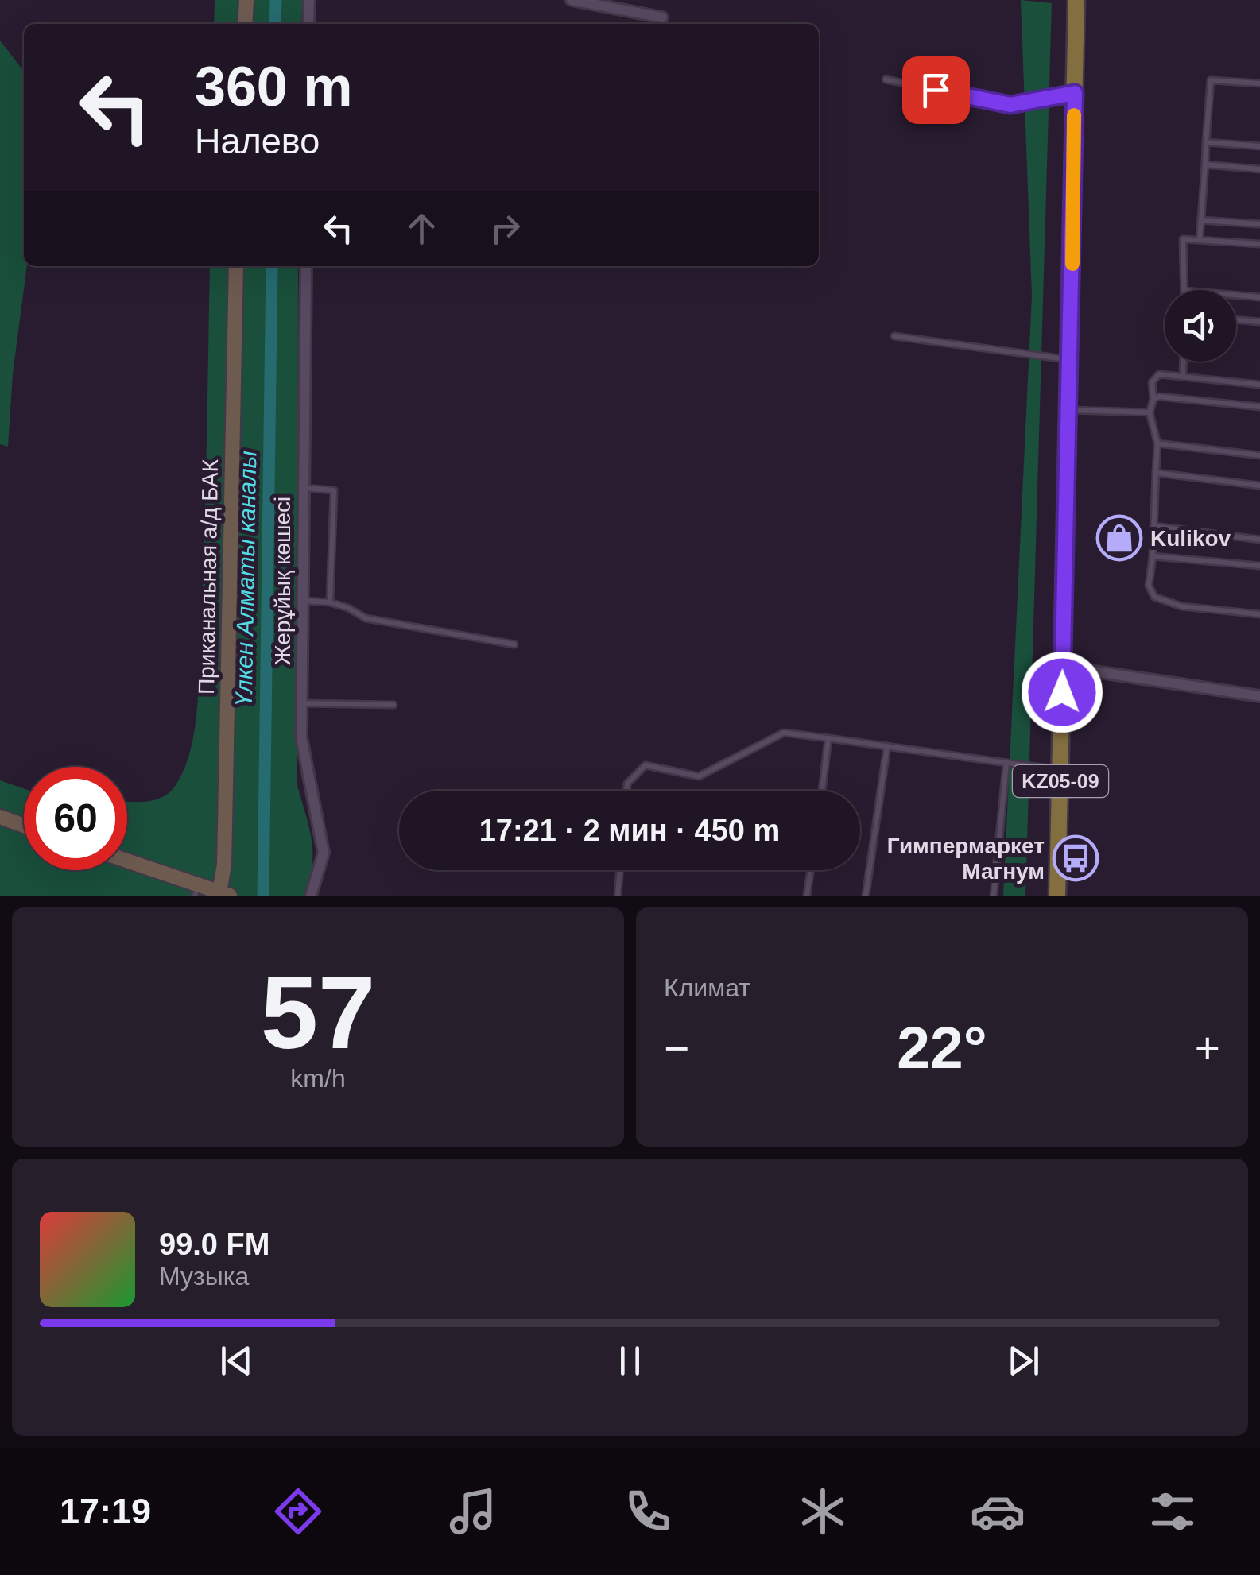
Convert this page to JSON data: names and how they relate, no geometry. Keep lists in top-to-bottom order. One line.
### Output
{"streets":{"main road":["KZ05-09"],"street":["Приканальная а/д БАК","Жерұйық көшесі"]},"water":["Үлкен Алматы каналы"],"places":{"shop":["Kulikov"],"bus stop":["Гимпермаркет Магнум"]},"page":{"turn":["360 m","Налево"],"limit":"60","trip":"17:21 · 2 мин · 450 m","tile":[["57","km/h"],"Климат"],"heat":["−","22°","+"],"song":["99.0 FM","Музыка"],"tabs":"17:19"}}
